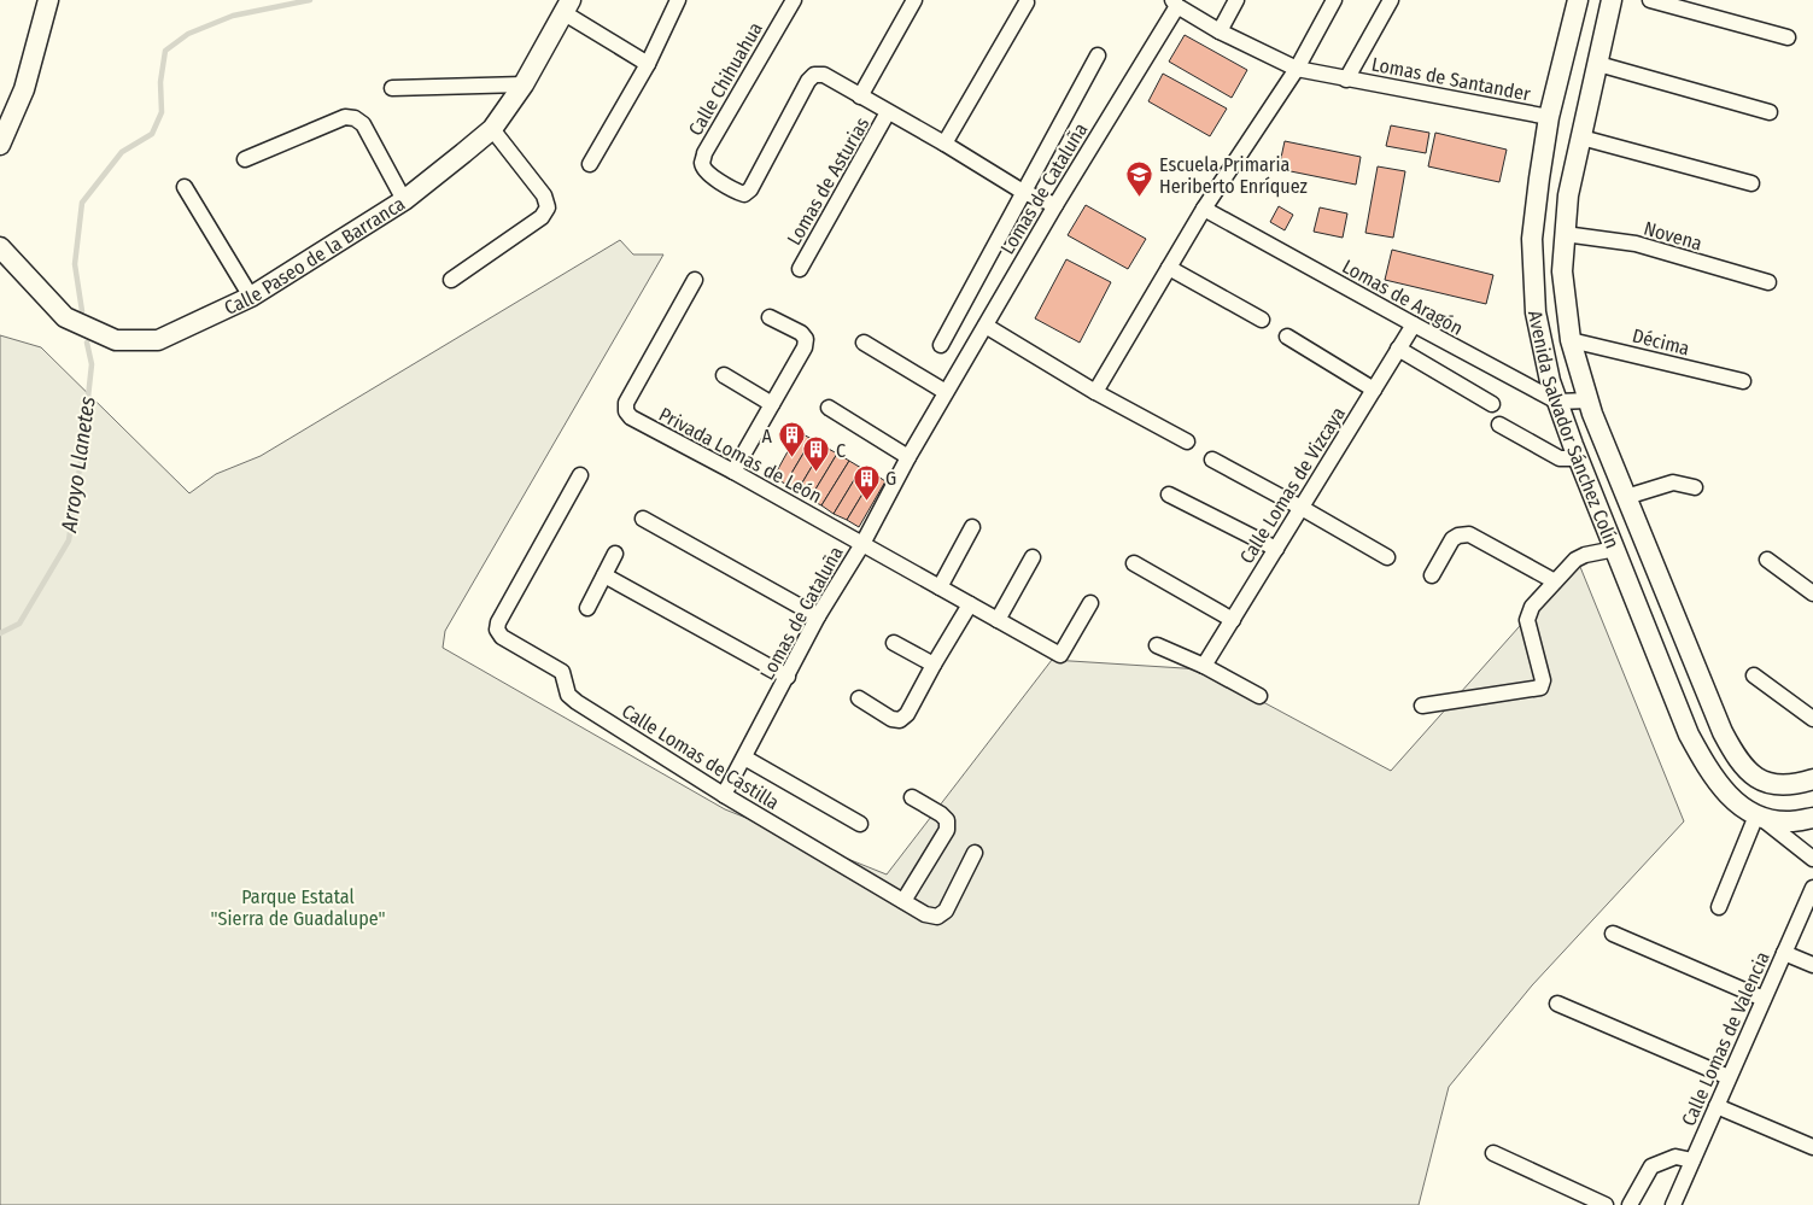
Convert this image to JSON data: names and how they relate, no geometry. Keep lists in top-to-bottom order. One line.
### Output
{"streets":{"street":["Calle Chihuahua","Lomas de Santander","Lomas de Asturias","Lomas de Cataluña","Novena","Calle Paseo de la Barranca","Lomas de Aragón","Décima","Avenida Salvador Sánchez Colín","Privada Lomas de León","Calle Lomas de Vizcaya","Calle Lomas de Castilla","Calle Lomas de Valencia"]},"crossings":[["Calle Chihuahua","Lomas de Asturias"],["Lomas de Santander","Lomas de Cataluña"],["Lomas de Santander","Avenida Salvador Sánchez Colín"],["Lomas de Asturias","Lomas de Cataluña"],["Lomas de Cataluña","Privada Lomas de León"],["Lomas de Cataluña","Calle Lomas de Castilla"],["Novena","Avenida Salvador Sánchez Colín"],["Lomas de Aragón","Avenida Salvador Sánchez Colín"],["Lomas de Aragón","Calle Lomas de Vizcaya"],["Décima","Avenida Salvador Sánchez Colín"]],"water":["Arroyo Llanetes"],"parks":["Parque Estatal \"Sierra de Guadalupe\""],"places":{"school or university":["Escuela Primaria Heriberto Enríquez"],"building":["A","C","G"]}}
